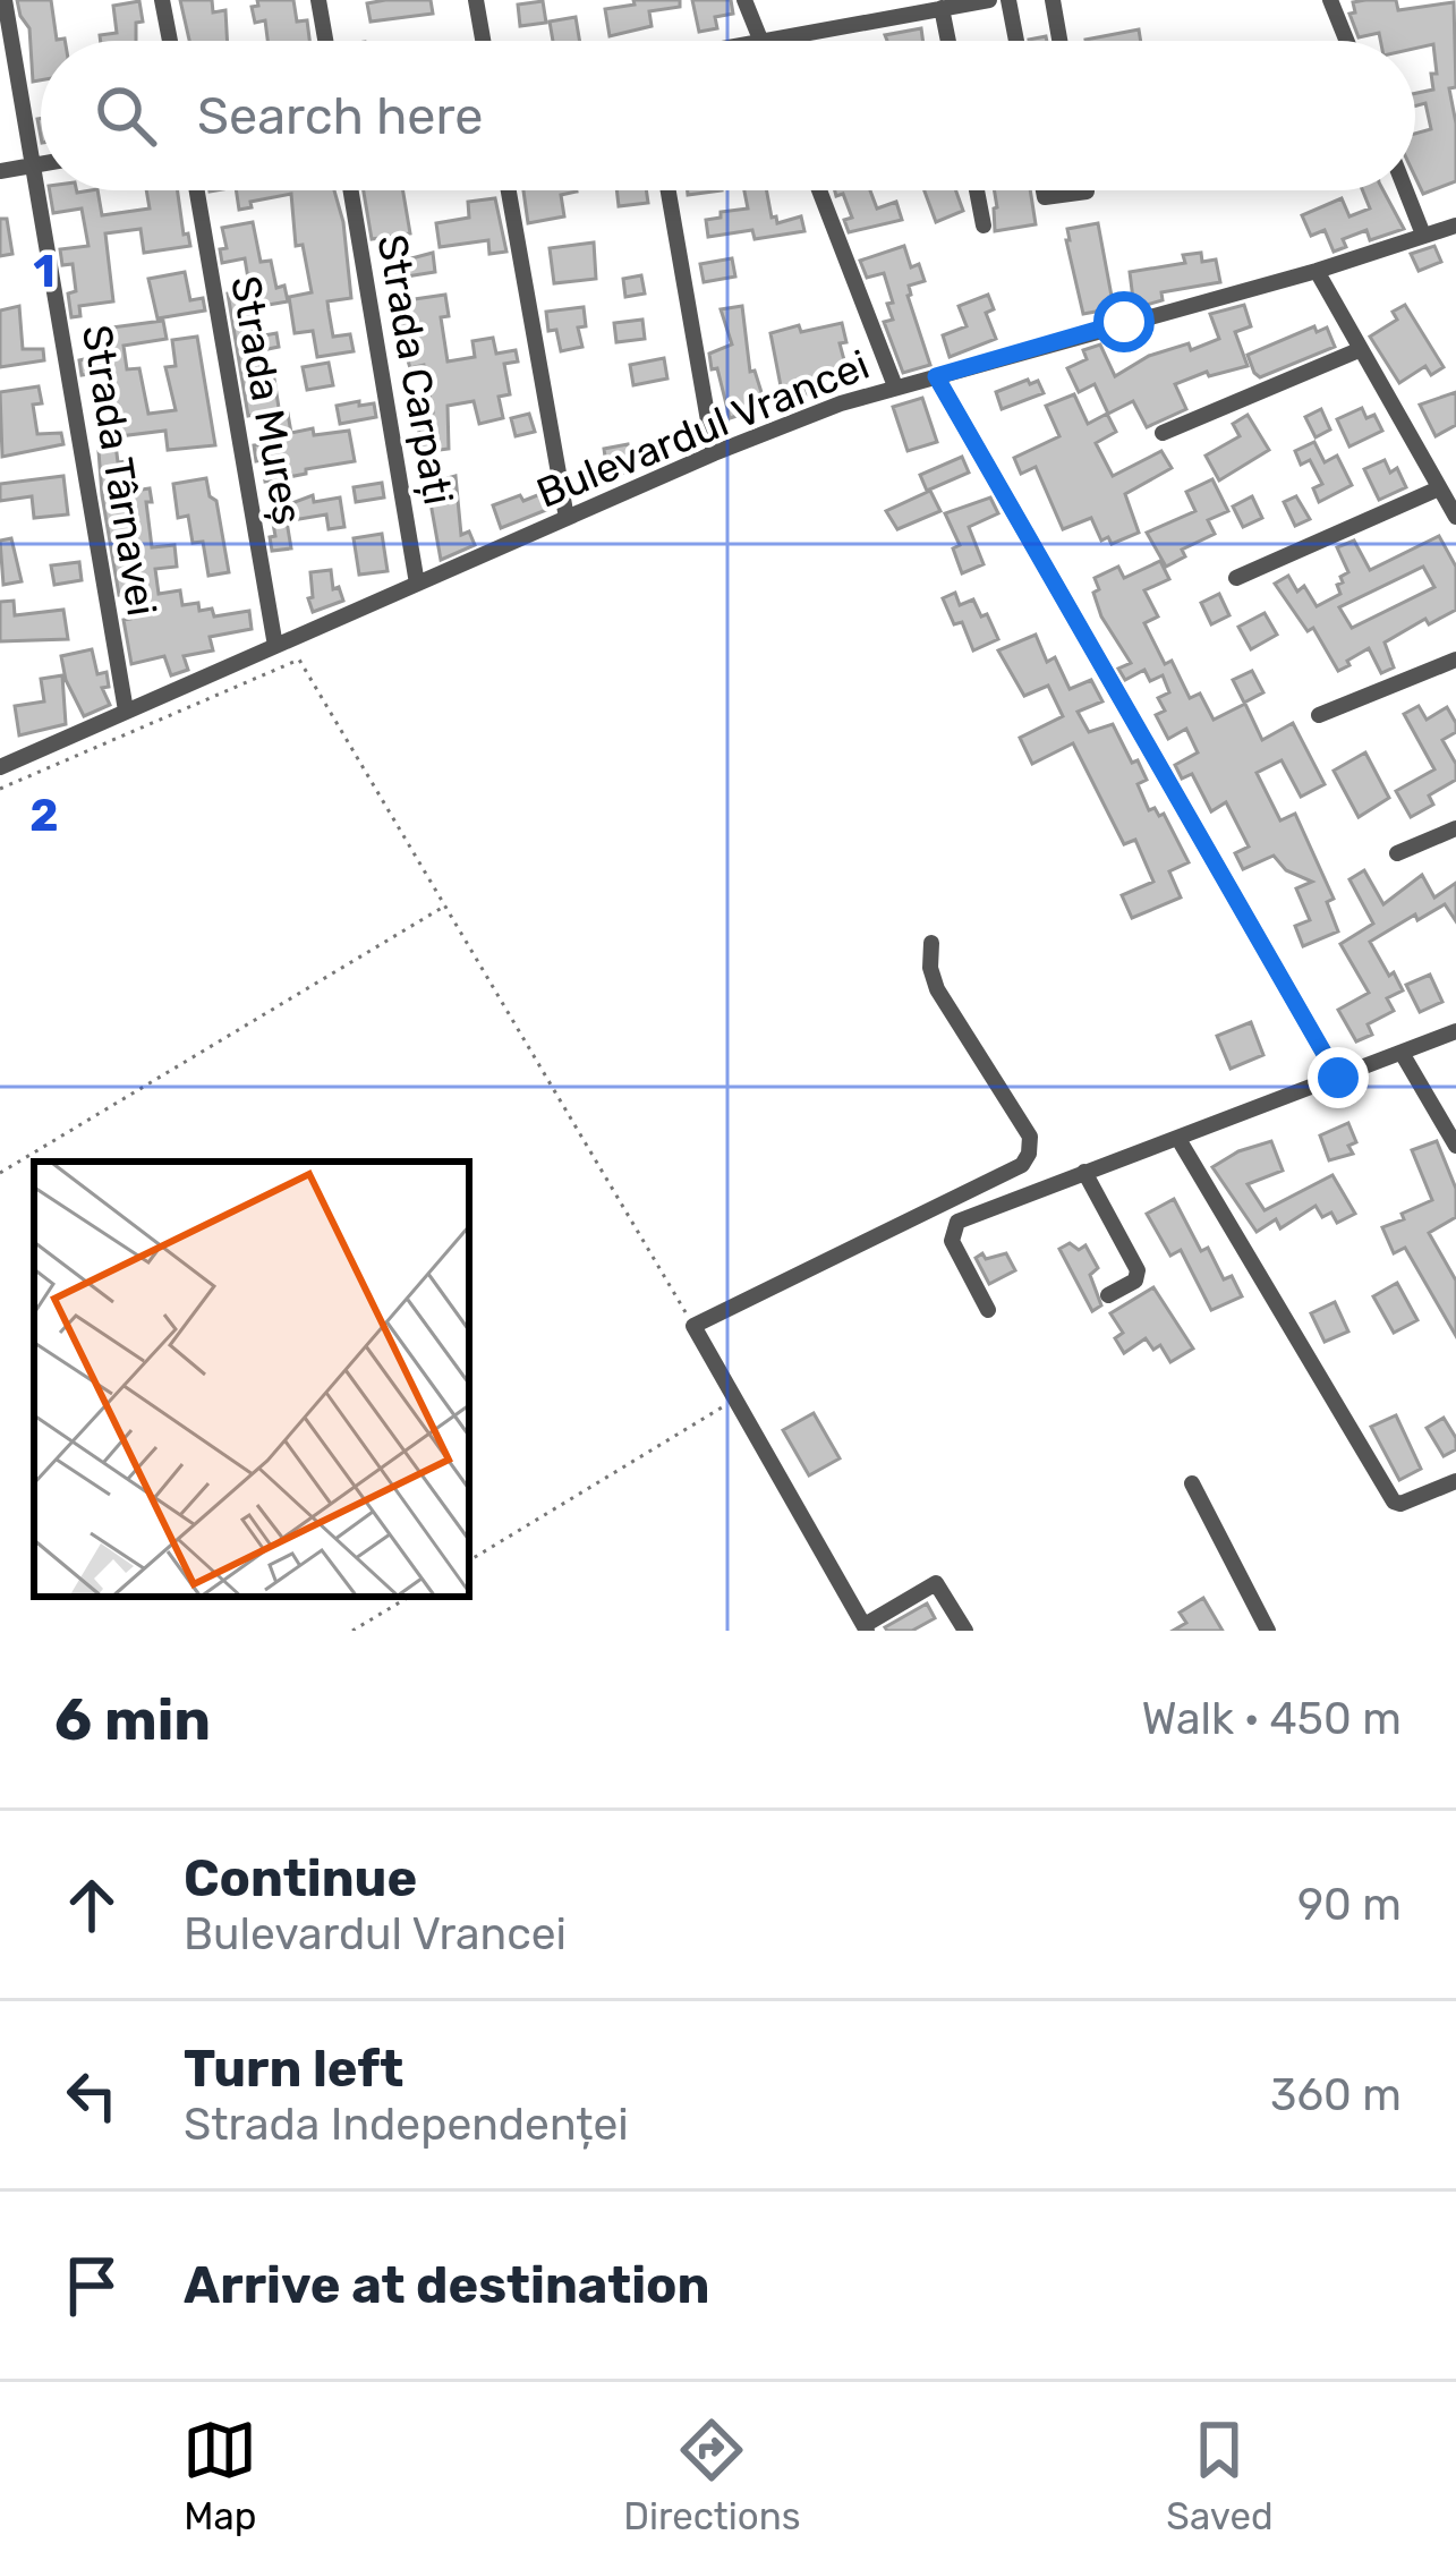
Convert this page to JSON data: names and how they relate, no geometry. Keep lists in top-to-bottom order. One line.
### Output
{"streets":{"street":["Strada Carpați","Strada Mureș","Bulevardul Vrancei","Strada Târnavei"]},"crossings":[["Strada Carpați","Bulevardul Vrancei"],["Strada Mureș","Bulevardul Vrancei"],["Bulevardul Vrancei","Strada Târnavei"]],"page":{"search":"Search here","heading":["6 min","Walk · 450 m"],"list":[["Continue","Bulevardul Vrancei","90 m"],["Turn left","Strada Independenței","360 m"],"Arrive at destination"],"nav":["Map","Directions","Saved"]},"grid":{"rows":["1","2"]}}
